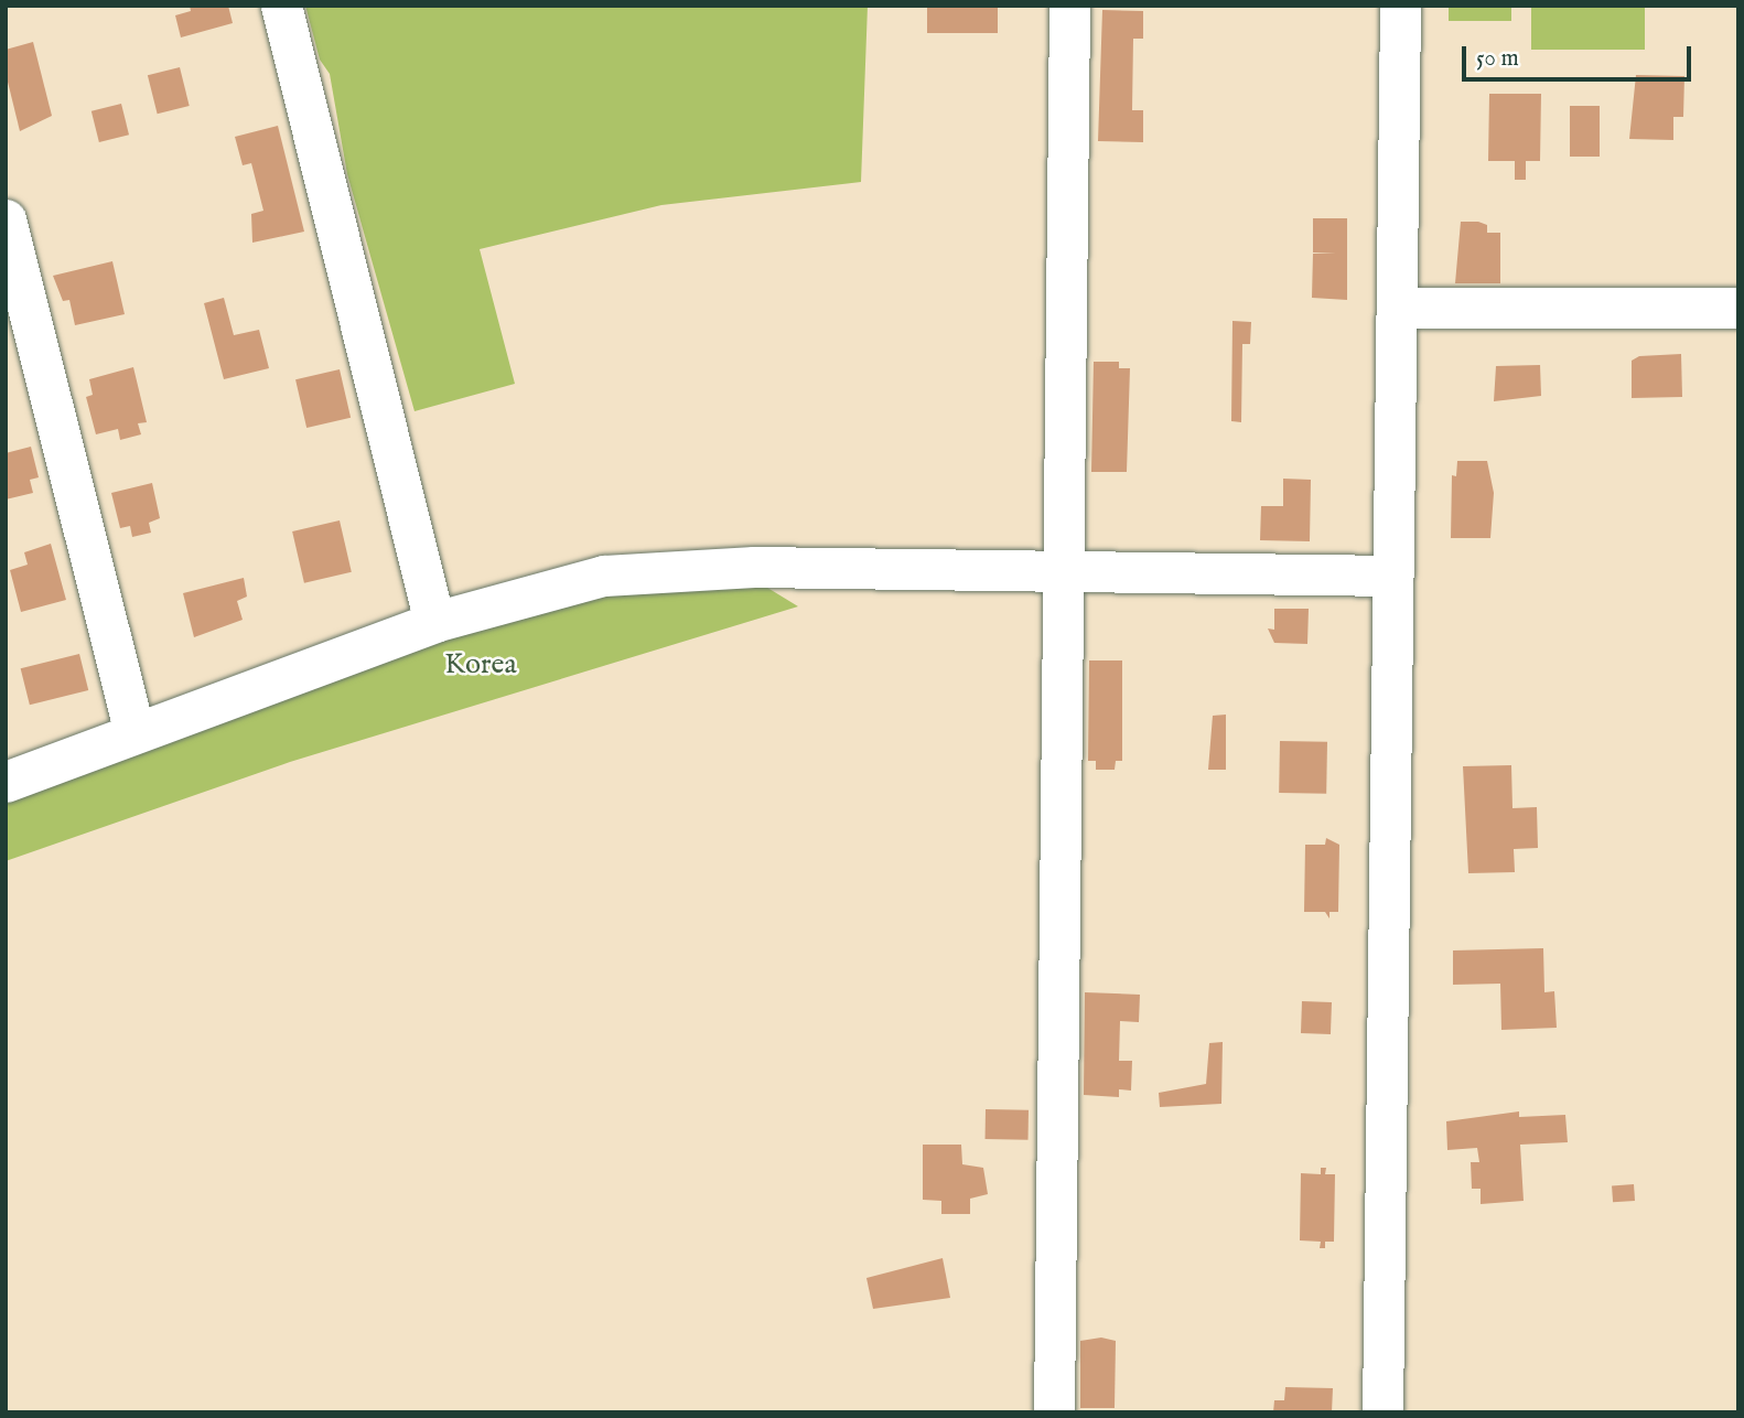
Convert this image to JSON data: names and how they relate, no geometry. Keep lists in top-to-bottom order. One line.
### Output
{"parks":["Korea"],"scale_bar":"50 m"}
